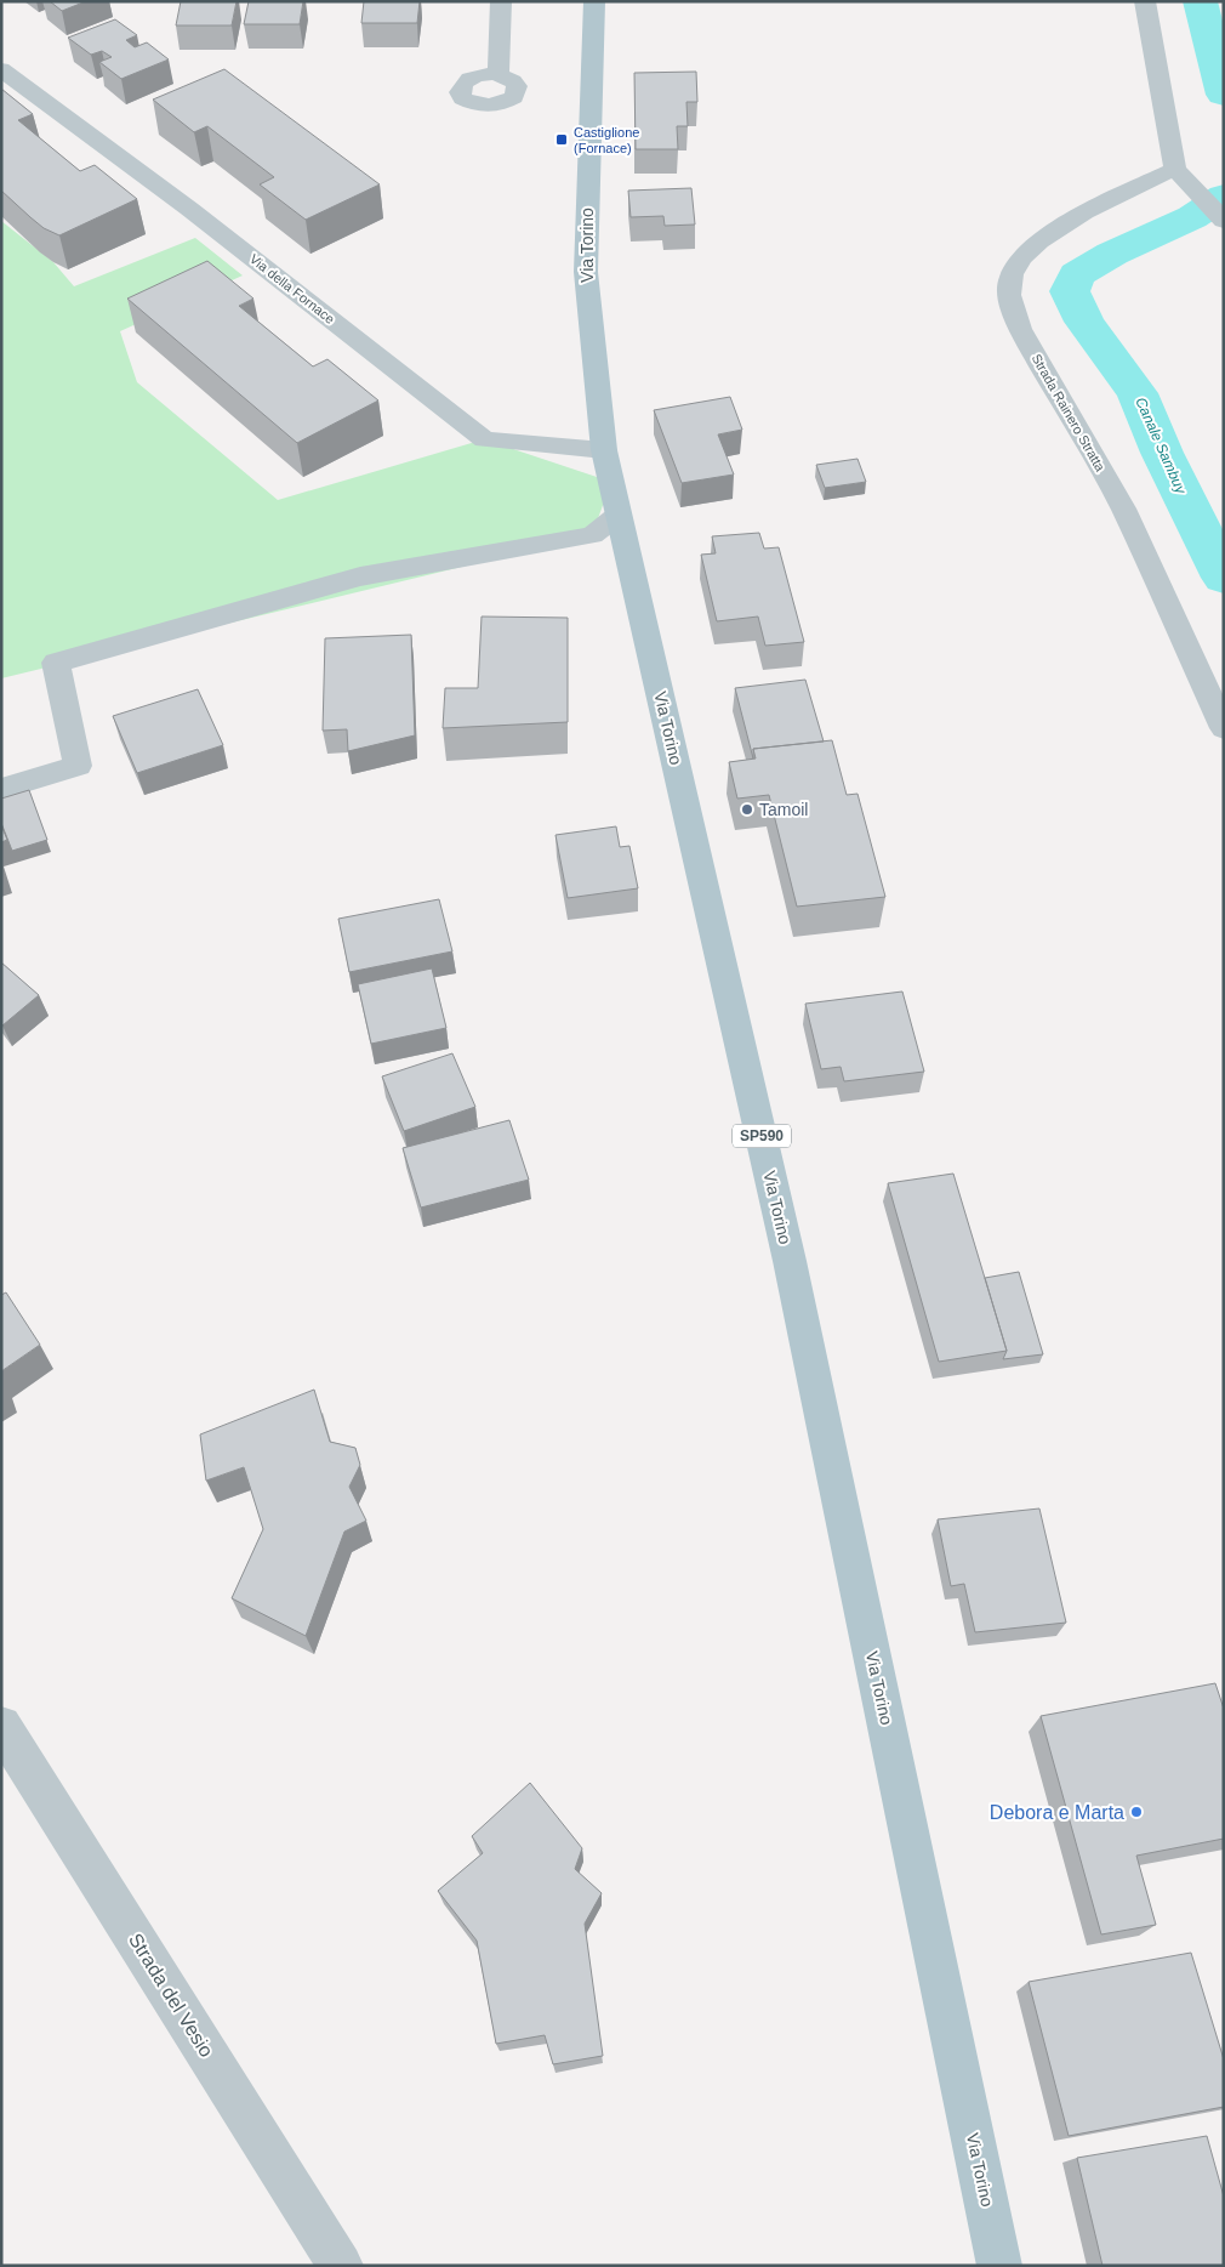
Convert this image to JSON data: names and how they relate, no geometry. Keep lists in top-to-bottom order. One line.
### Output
{"streets":{"main road":["Via Torino","SP590"],"street":["Via della Fornace","Strada Rainero Stratta","Strada del Vesio"]},"crossings":[["Via Torino","Via della Fornace"]],"water":["Canale Sambuy"],"places":{"transit":["Castiglione (Fornace)"],"other":["Tamoil","Debora e Marta"]}}
